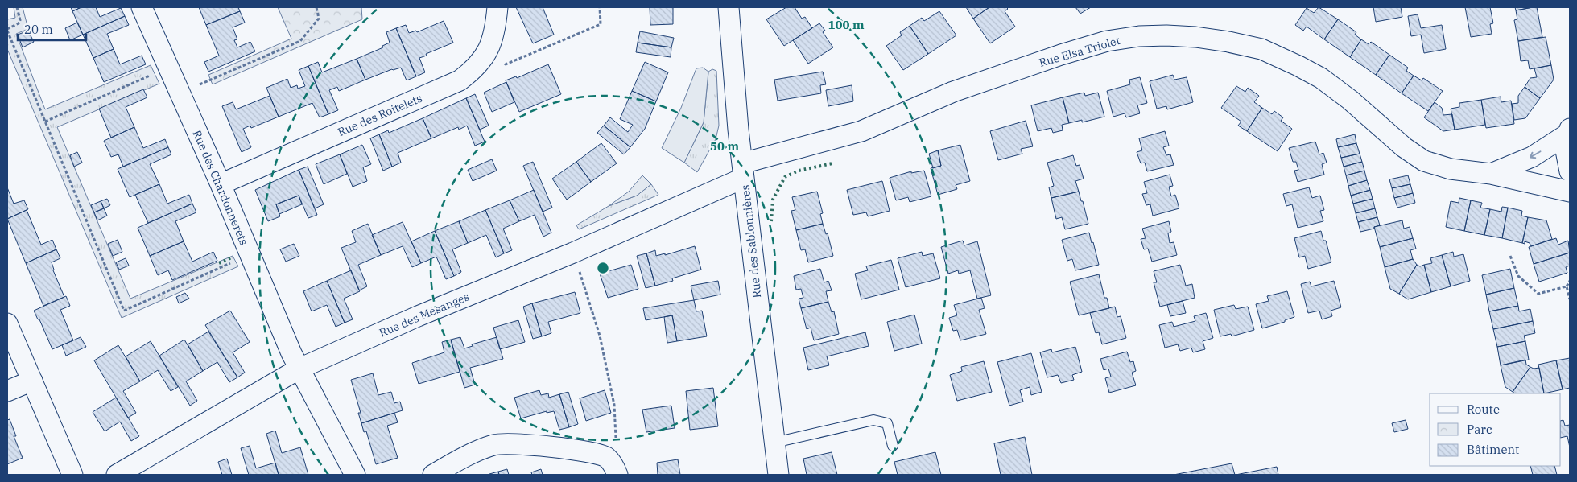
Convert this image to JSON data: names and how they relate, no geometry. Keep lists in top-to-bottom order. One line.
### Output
{"streets":{"street":["Rue Elsa Triolet","Rue des Roitelets","Rue des Chardonnerets","Rue des Sablonnières","Rue des Mésanges"]},"crossings":[["Rue Elsa Triolet","Rue des Sablonnières"],["Rue Elsa Triolet","Rue des Mésanges"],["Rue des Roitelets","Rue des Chardonnerets"],["Rue des Chardonnerets","Rue des Mésanges"],["Rue des Sablonnières","Rue des Mésanges"]],"legend":["Route","Parc","Bâtiment"],"scale_bar":"20 m","rings":["100 m","50 m"]}
